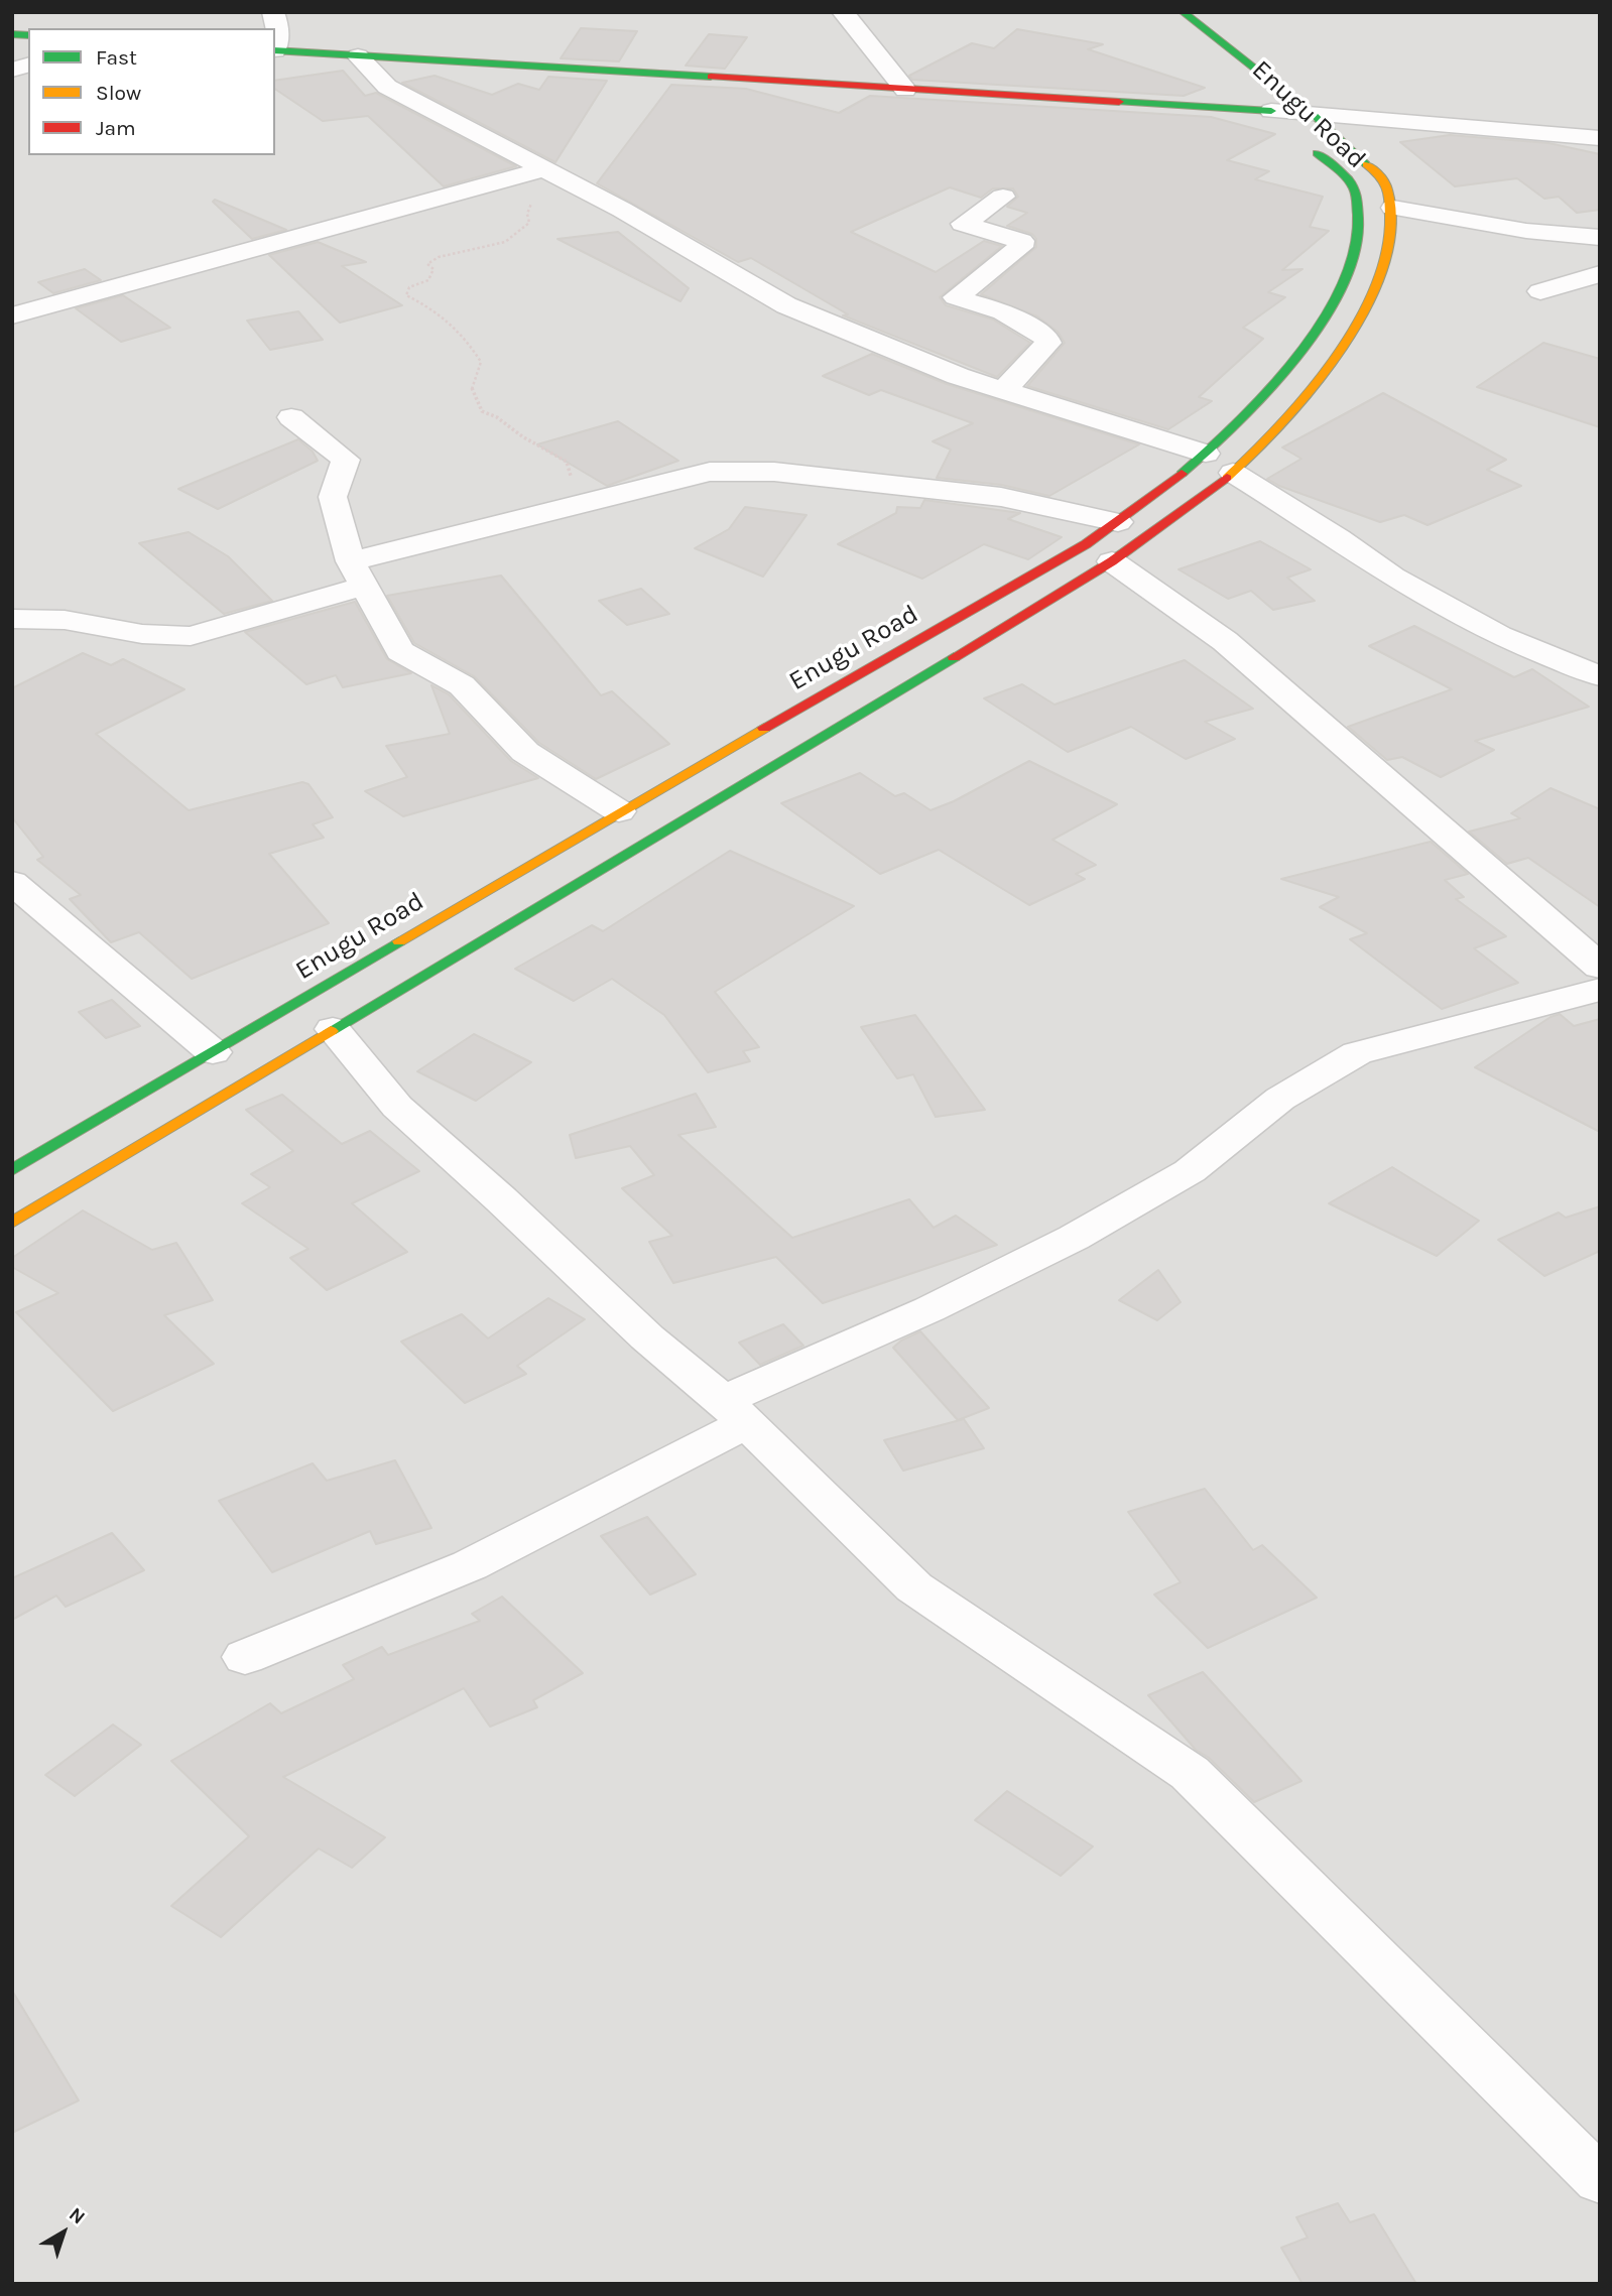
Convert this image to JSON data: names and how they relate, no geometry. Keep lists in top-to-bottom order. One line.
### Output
{"streets":{"main road":["Enugu Road"]},"legend":["Fast","Slow","Jam"],"north":"top right"}
